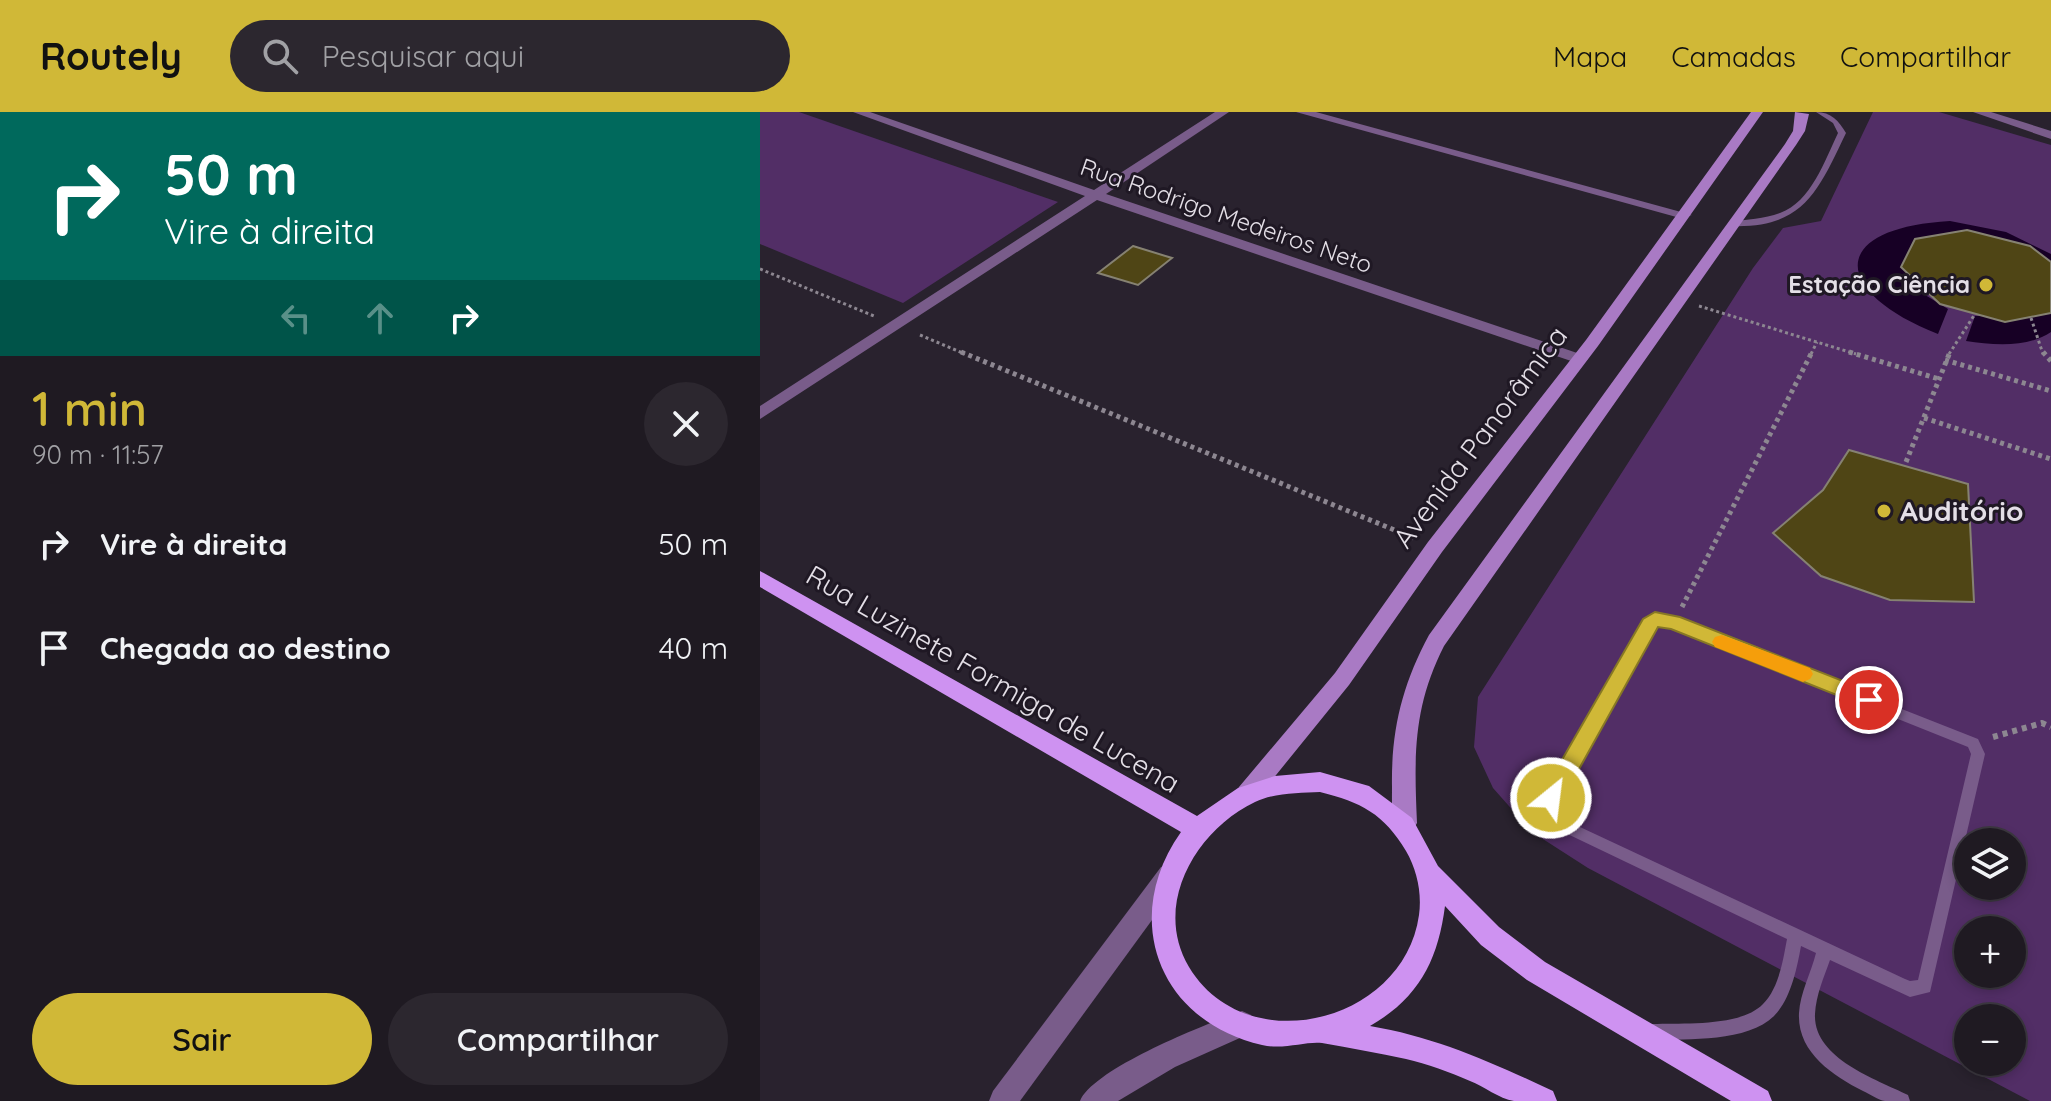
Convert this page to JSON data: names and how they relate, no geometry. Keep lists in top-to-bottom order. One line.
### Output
{"streets":{"main road":["Rua Luzinete Formiga de Lucena"],"street":["Rua Rodrigo Medeiros Neto","Avenida Panorâmica"]},"crossings":[["Rua Rodrigo Medeiros Neto","Avenida Panorâmica"],["Avenida Panorâmica","Rua Luzinete Formiga de Lucena"]],"places":["Estação Ciência","Auditório"],"page":{"header":"Routely","search":"Pesquisar aqui","nav":["Mapa","Camadas","Compartilhar"],"turn":["50 m","Vire à direita"],"heading":["1 min","90 m · 11:57"],"list":[{"name":"Vire à direita","value":"50 m"},{"name":"Chegada ao destino","value":"40 m"}],"map_buttons":["+","−"],"buttons":["Sair","Compartilhar"]}}
